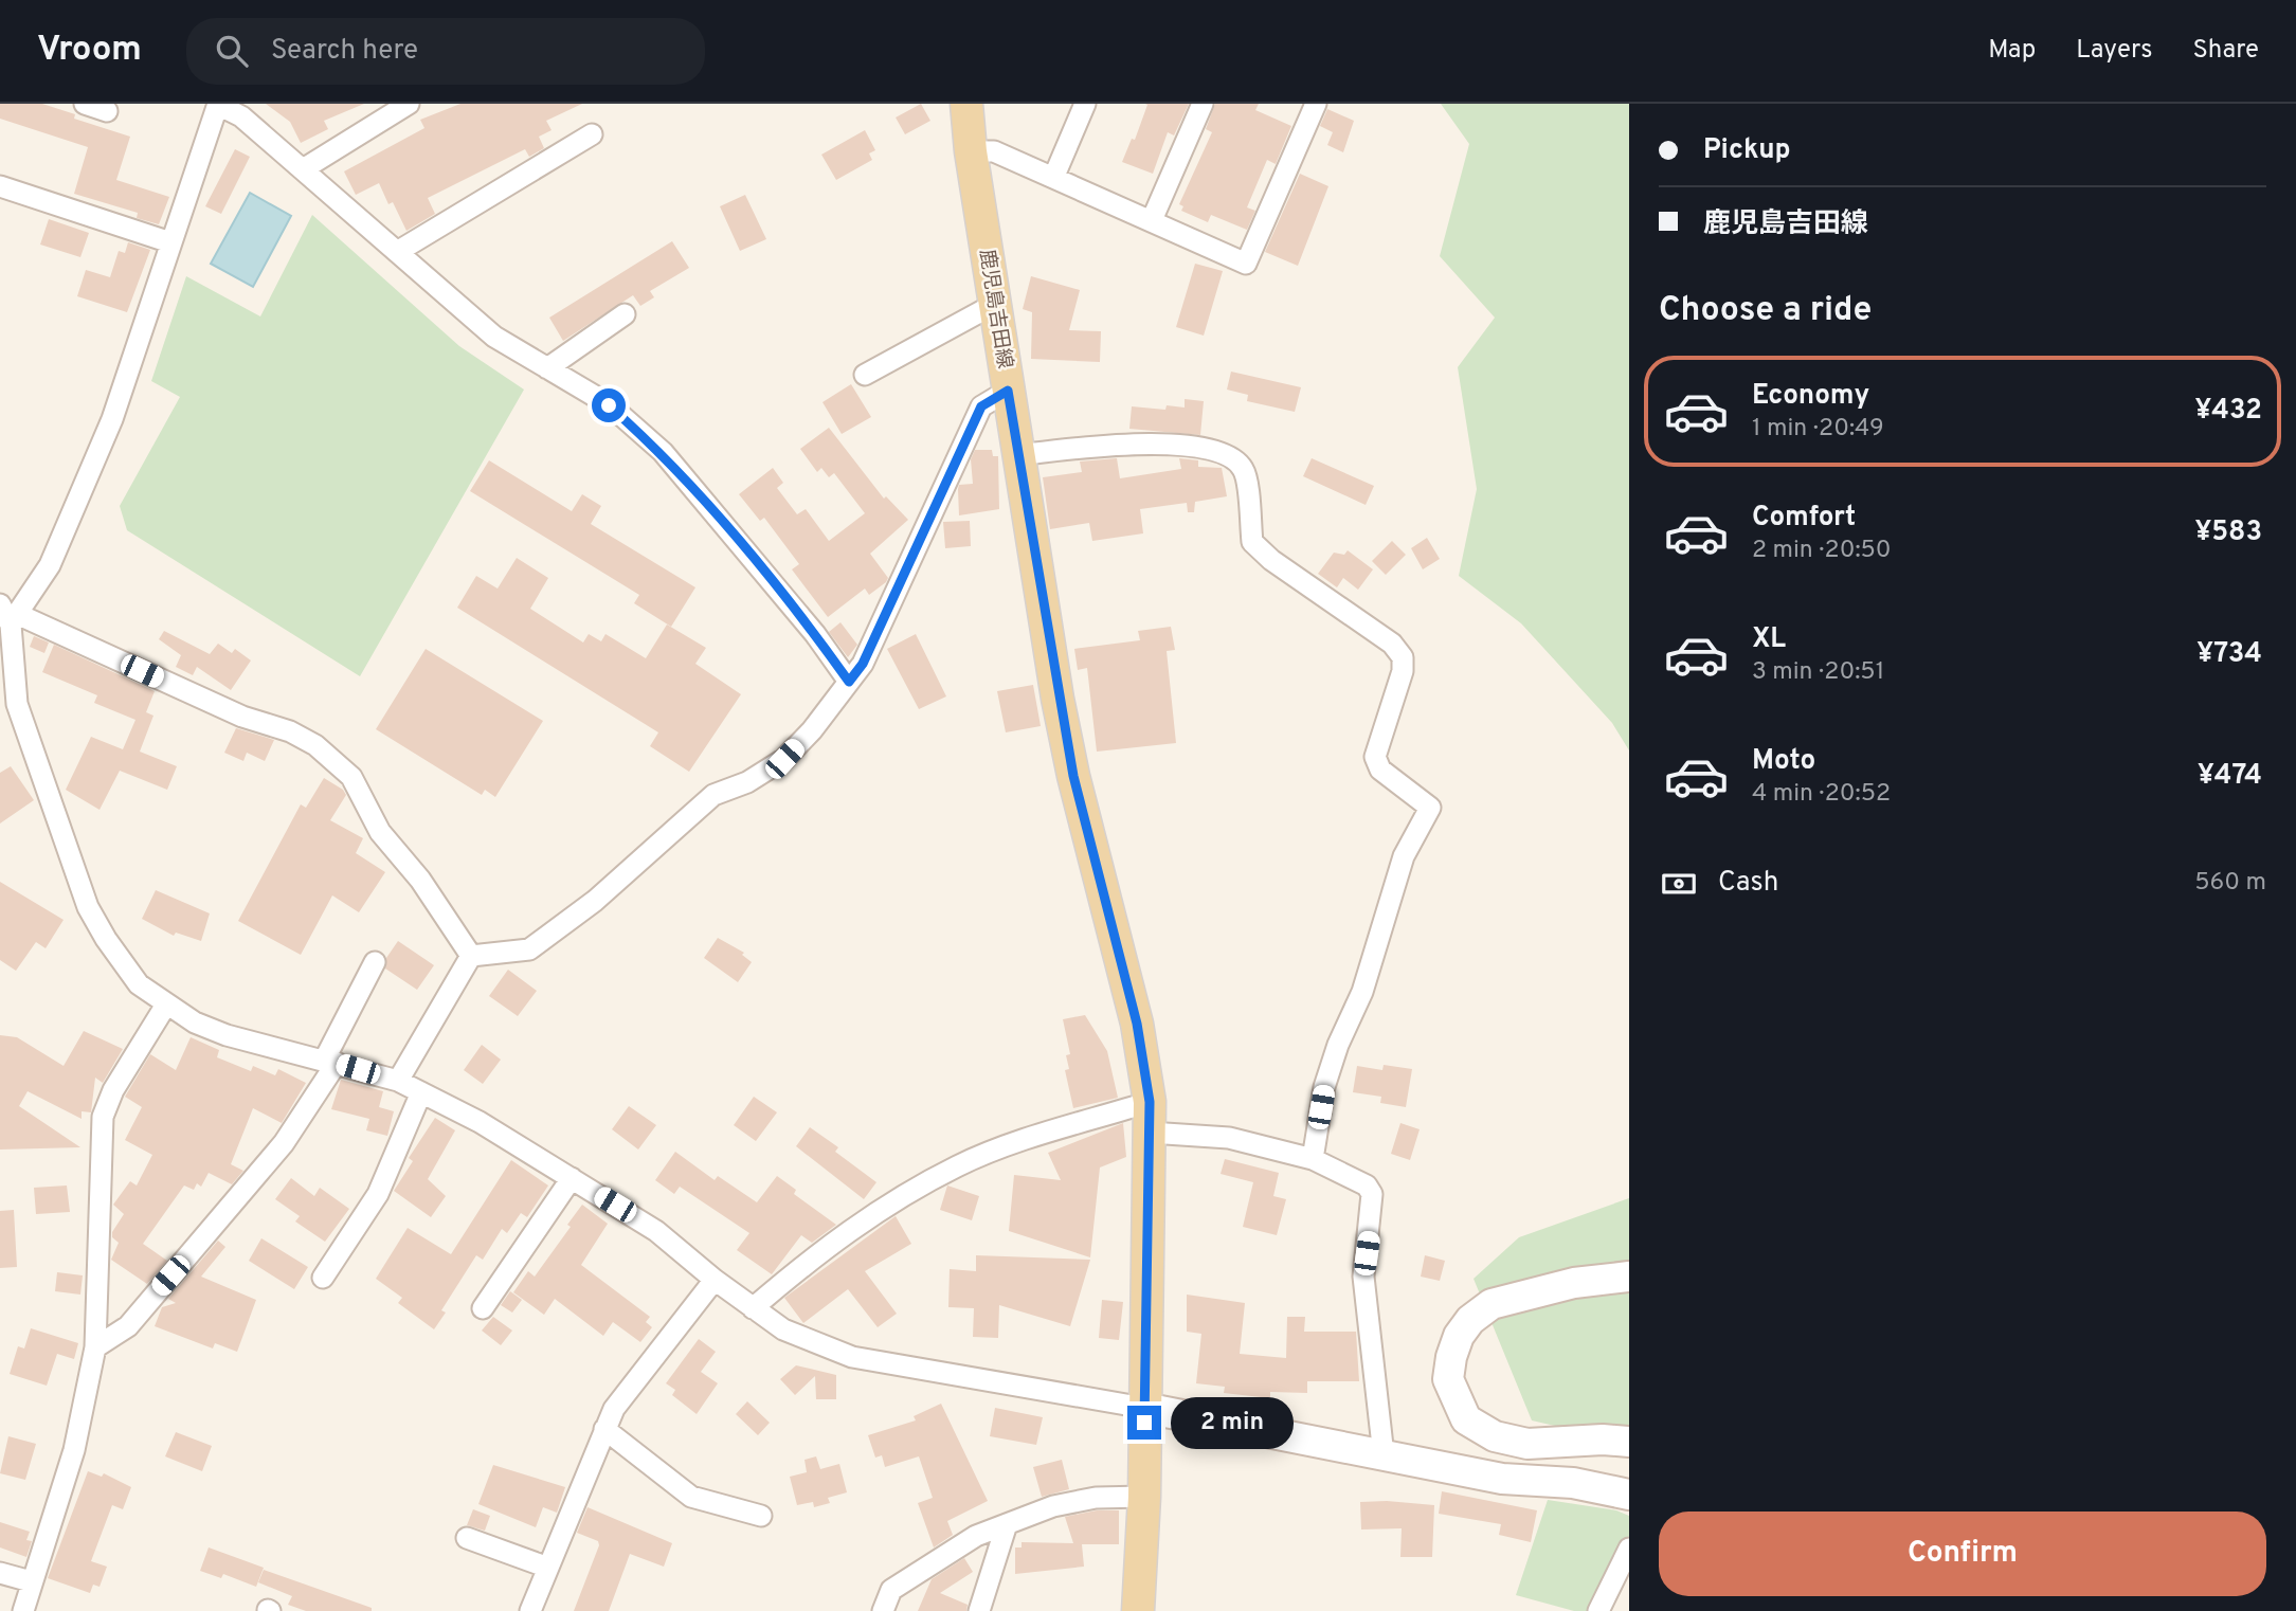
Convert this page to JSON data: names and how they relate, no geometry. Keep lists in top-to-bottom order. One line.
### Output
{"streets":{"main road":["鹿児島吉田線"]},"page":{"header":"Vroom","search":"Search here","nav":["Map","Layers","Share"],"banner":["Pickup","鹿児島吉田線"],"heading":"Choose a ride","list":[{"name":"Economy","note":"1 min · 20:49","value":"¥432"},{"name":"Comfort","note":"2 min · 20:50","value":"¥583"},{"name":"XL","note":"3 min · 20:51","value":"¥734"},{"name":"Moto","note":"4 min · 20:52","value":"¥474"}],"pay":["Cash","560 m"],"bubble":"2 min","buttons":"Confirm"}}
